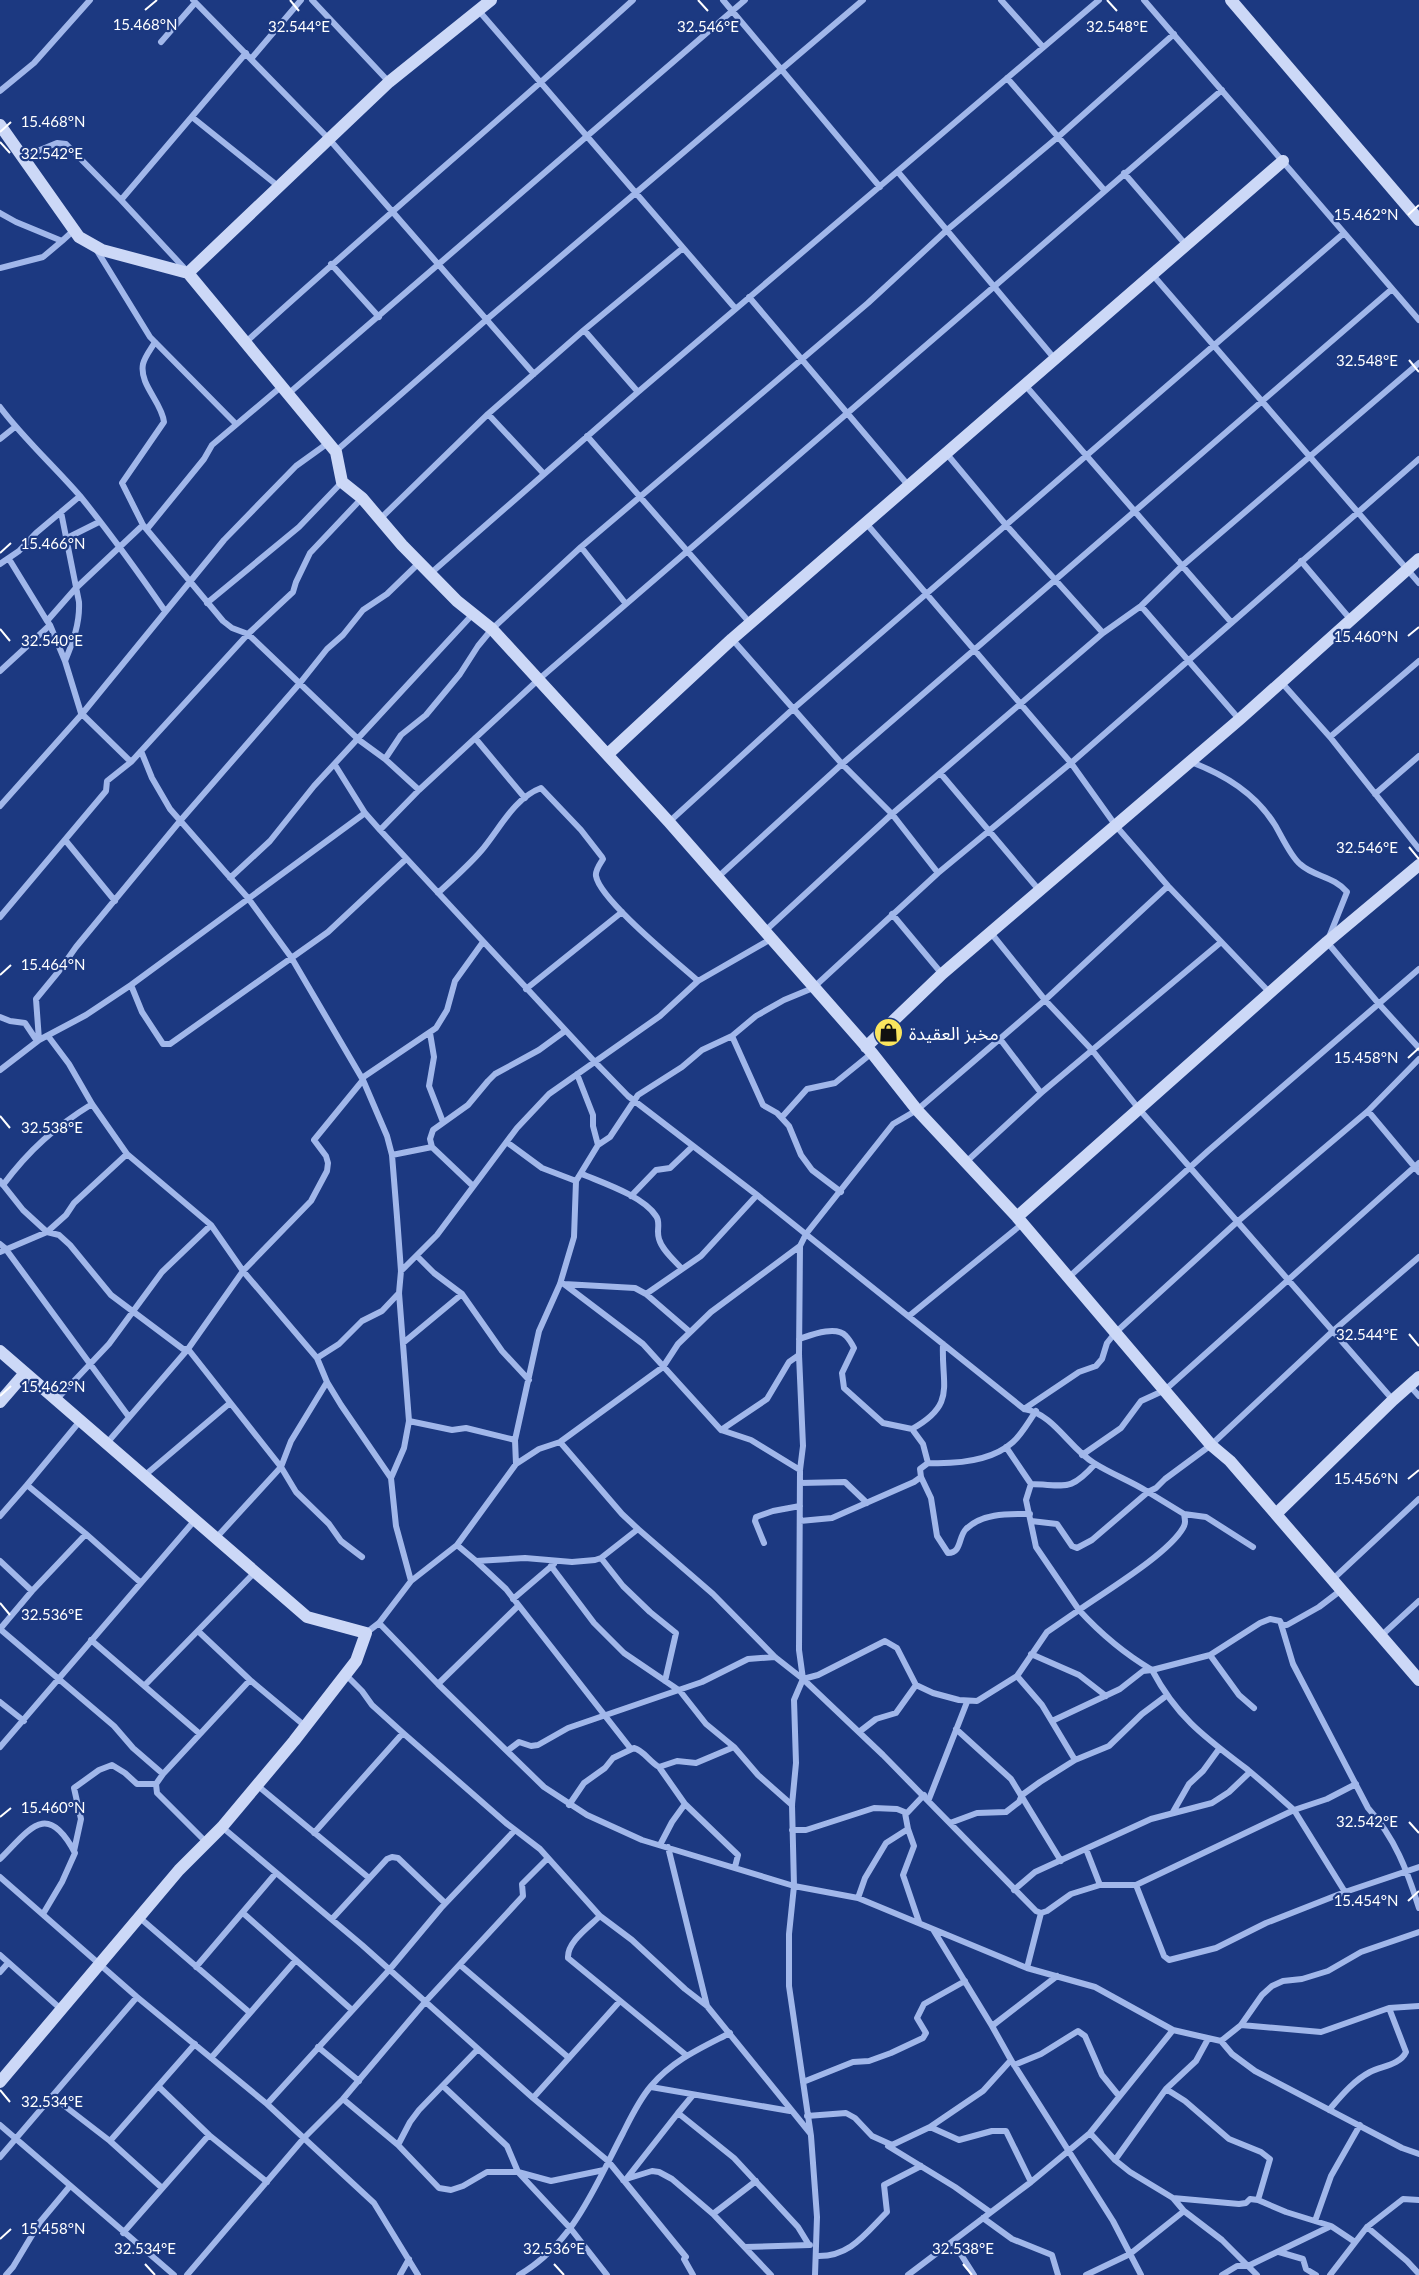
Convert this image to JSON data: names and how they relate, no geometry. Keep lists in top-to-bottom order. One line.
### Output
{"places":{"shop":["مخبز العقيدة"]},"coordinates":["15.468°N","32.546°E","32.548°E","32.544°E","32.542°E","15.462°N","15.466°N","15.460°N","32.540°E","15.464°N","15.458°N","32.538°E","15.456°N","32.536°E","15.454°N","32.534°E"]}
